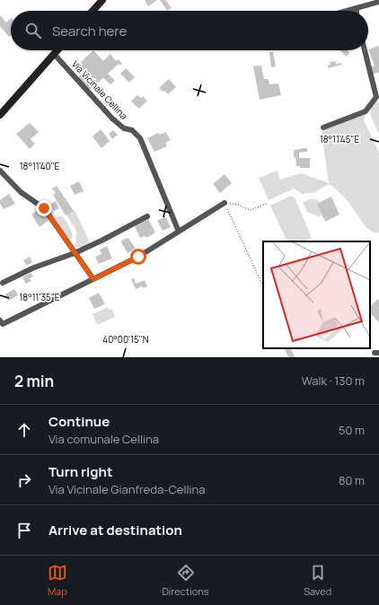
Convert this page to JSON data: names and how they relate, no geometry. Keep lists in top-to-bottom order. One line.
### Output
{"streets":{"street":["Via Vicinale Cellina"]},"page":{"search":"Search here","heading":["2 min","Walk · 130 m"],"list":[["Continue","Via comunale Cellina","50 m"],["Turn right","Via Vicinale Gianfreda-Cellina","80 m"],"Arrive at destination"],"nav":["Map","Directions","Saved"]},"coordinates":["18°11'45\"E","18°11'40\"E","18°11'35\"E","40°00'15\"N"]}
